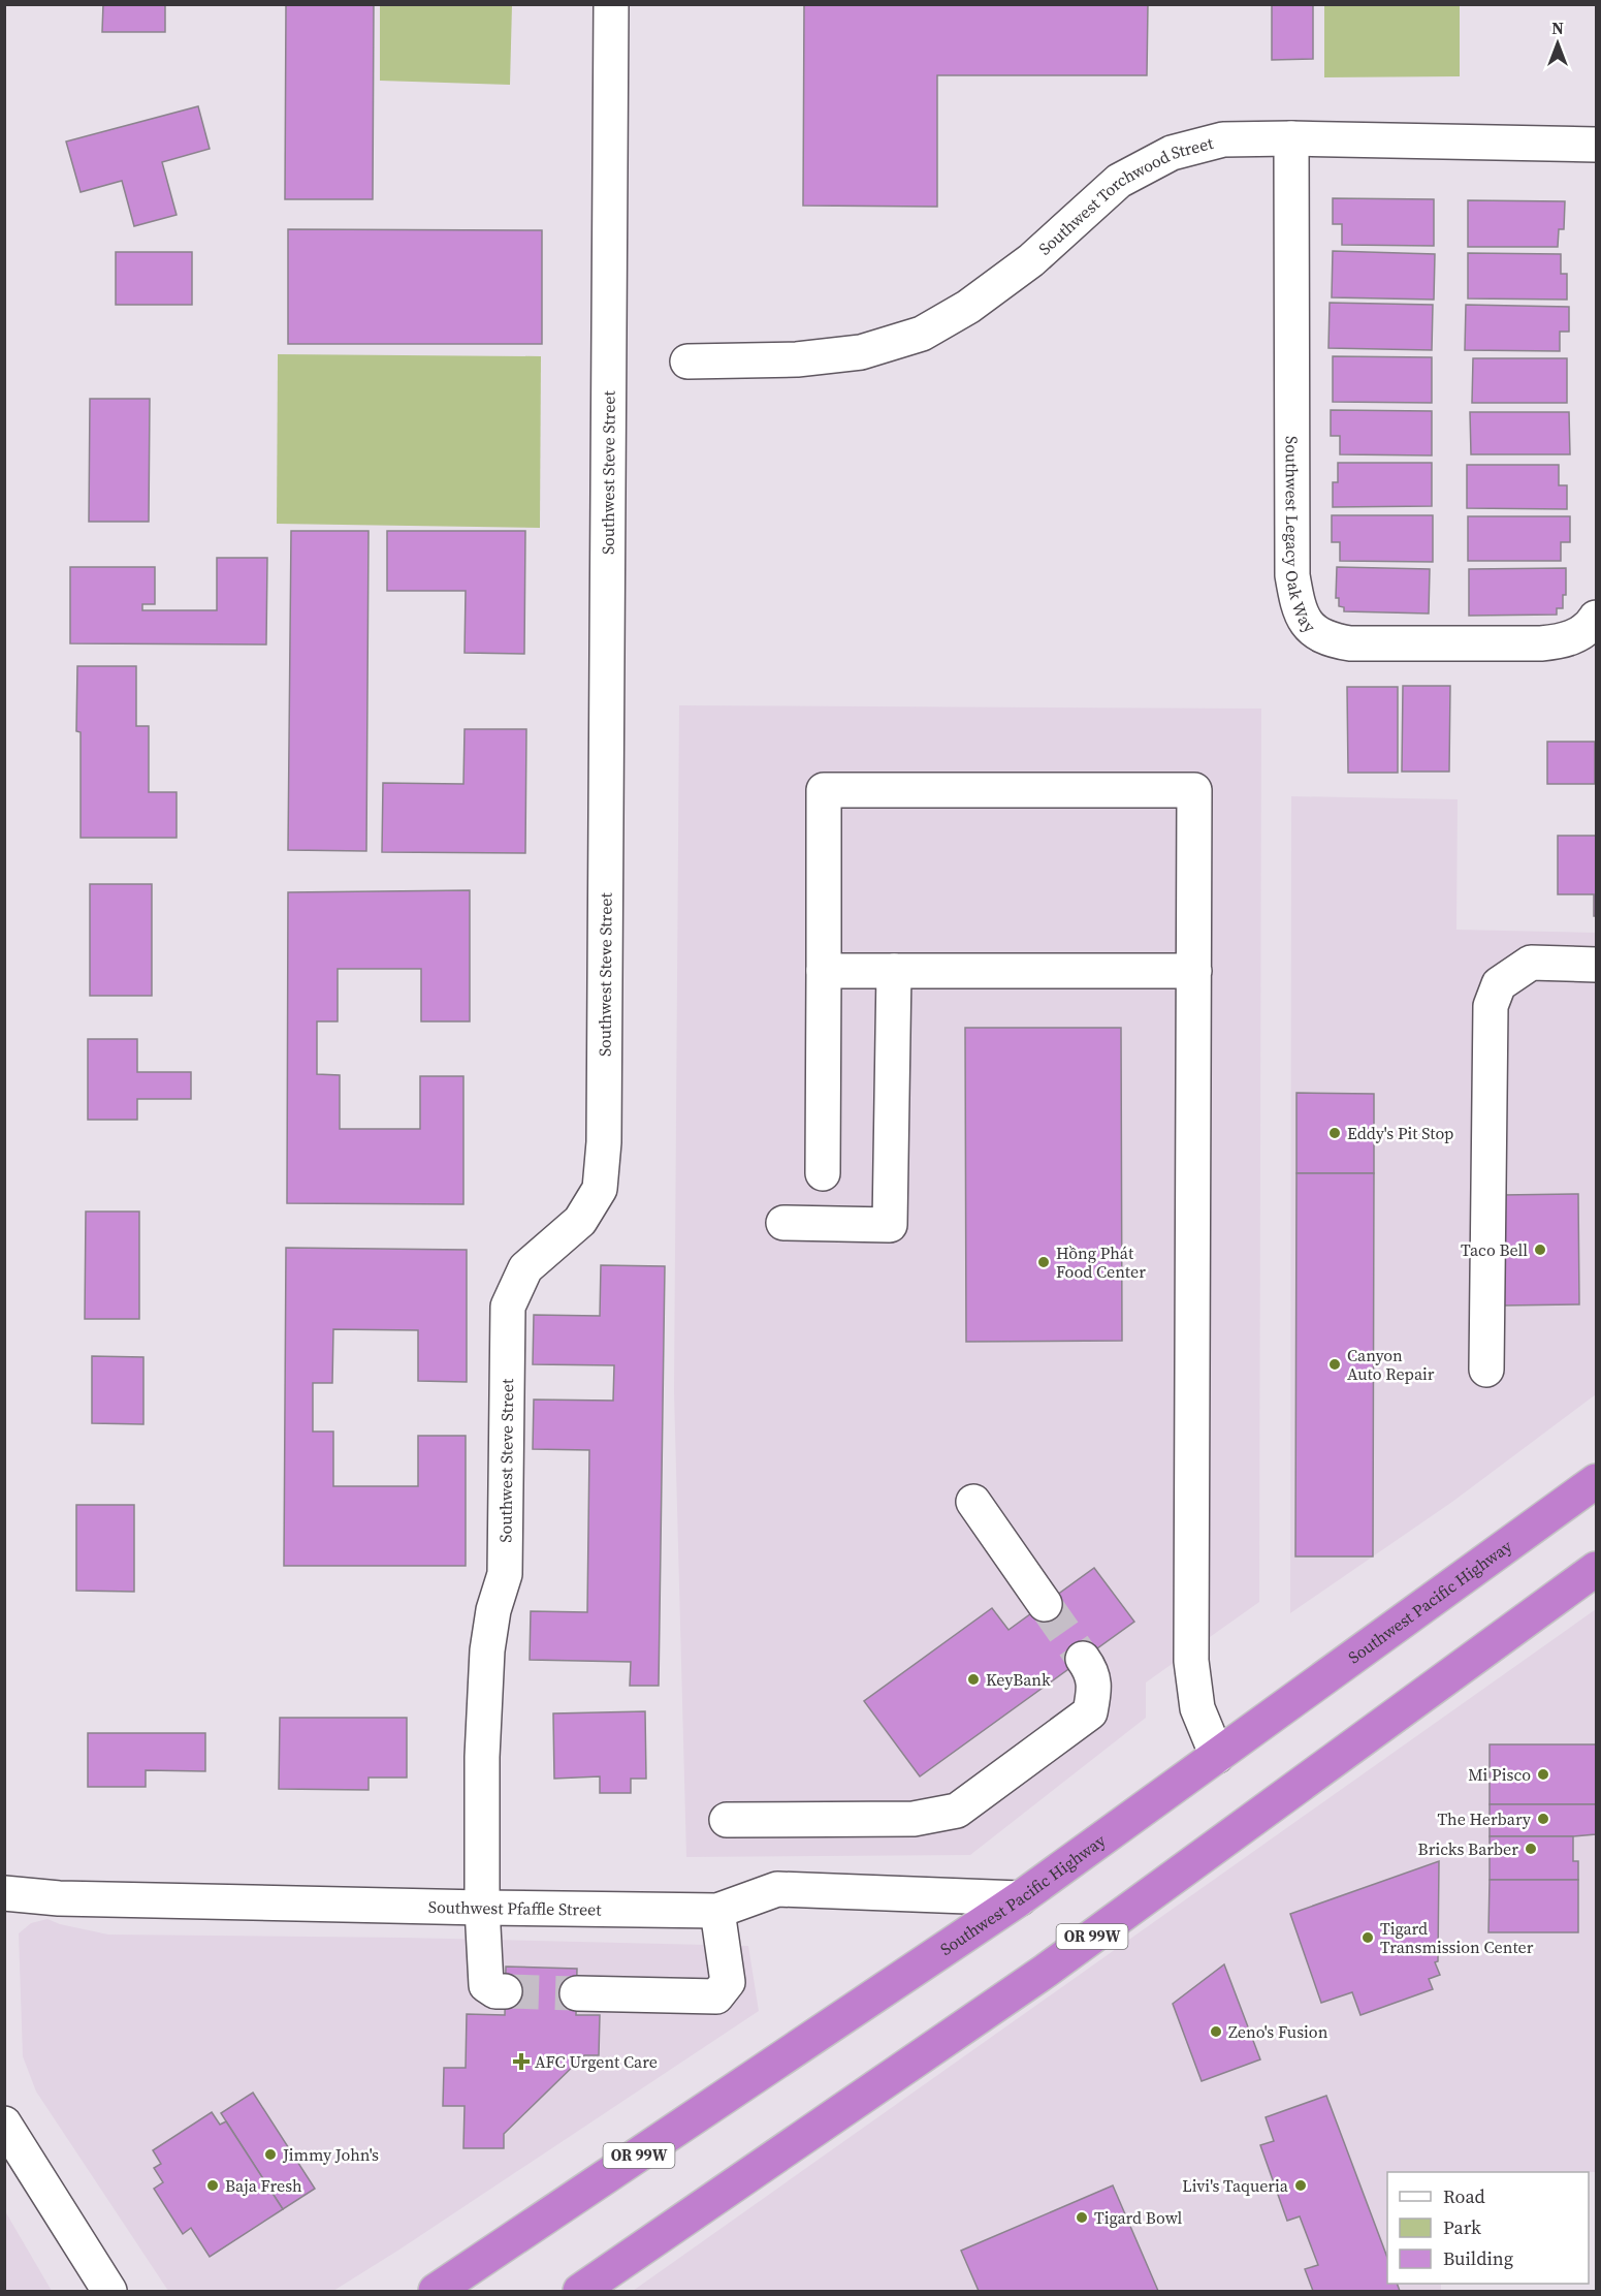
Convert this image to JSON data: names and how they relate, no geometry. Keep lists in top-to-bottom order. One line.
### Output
{"streets":{"highway":["Southwest Pacific Highway","OR 99W"],"street":["Southwest Torchwood Street","Southwest Steve Street","Southwest Legacy Oak Way","Southwest Pfaffle Street"]},"crossings":[["Southwest Torchwood Street","Southwest Legacy Oak Way"],["Southwest Steve Street","Southwest Pfaffle Street"],["Southwest Pacific Highway","Southwest Pfaffle Street"]],"places":{"other":["Eddy's Pit Stop","Taco Bell","Hồng Phát Food Center","Canyon Auto Repair","KeyBank","Mi Pisco","The Herbary","Bricks Barber","Tigard Transmission Center","Zeno's Fusion","Jimmy John's","Baja Fresh","Livi's Taqueria","Tigard Bowl"],"health":["AFC Urgent Care"]},"legend":["Road","Park","Building"],"north":"top"}
